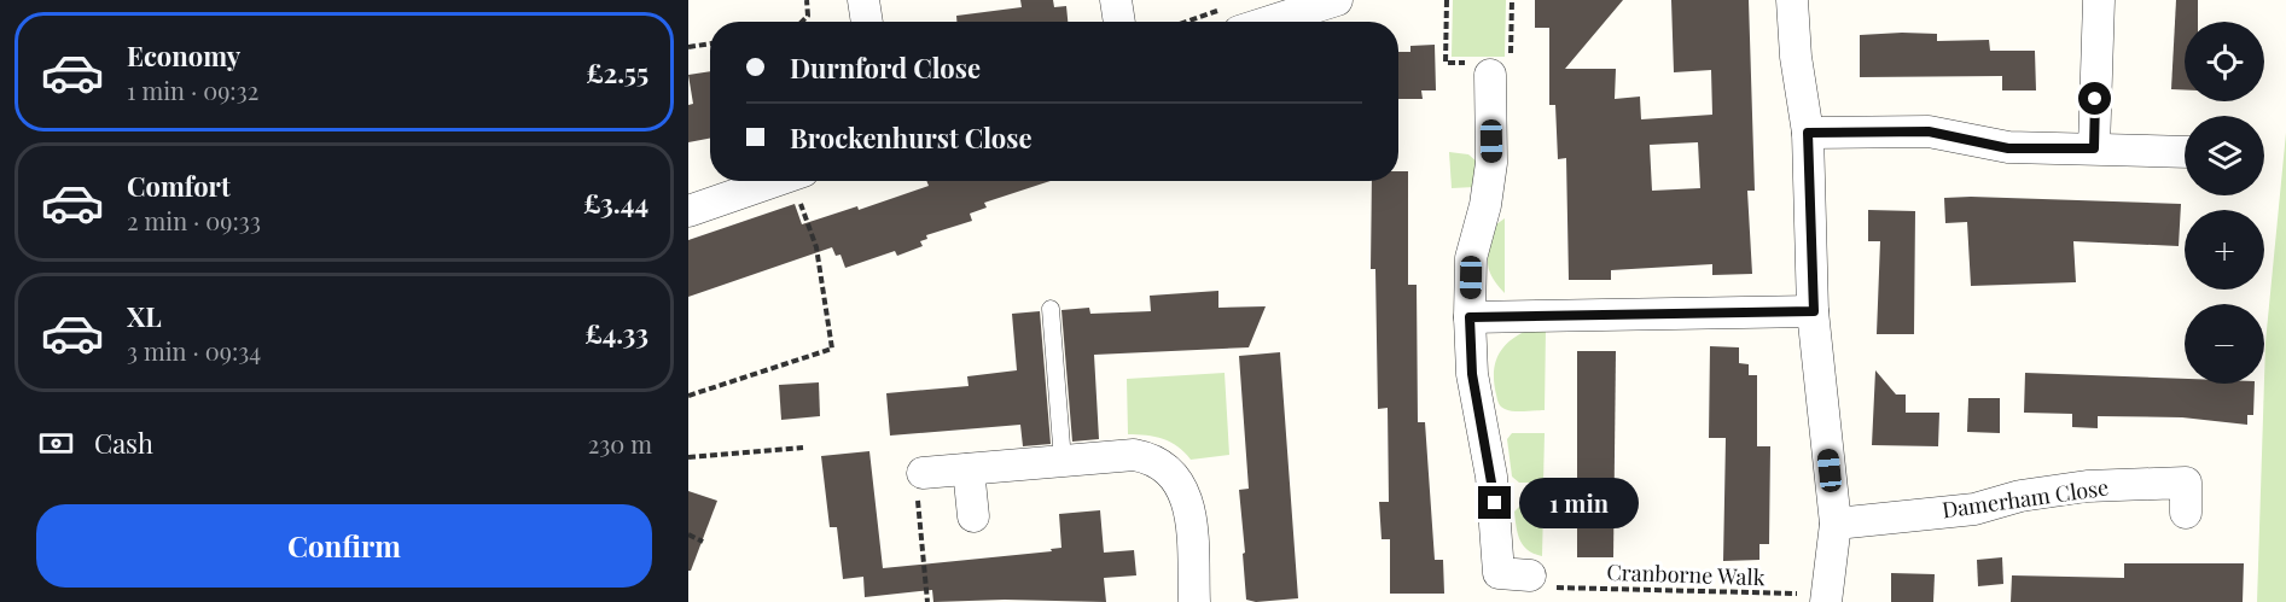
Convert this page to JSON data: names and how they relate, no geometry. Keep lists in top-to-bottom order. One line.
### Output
{"streets":{"street":["Damerham Close"],"path":["Cranborne Walk"]},"page":{"list":[{"name":"Economy","note":"1 min · 09:32","value":"£2.55"},{"name":"Comfort","note":"2 min · 09:33","value":"£3.44"},{"name":"XL","note":"3 min · 09:34","value":"£4.33"}],"map_buttons":["+","−"],"banner":["Durnford Close","Brockenhurst Close"],"pay":["Cash","230 m"],"bubble":"1 min","buttons":"Confirm"}}
